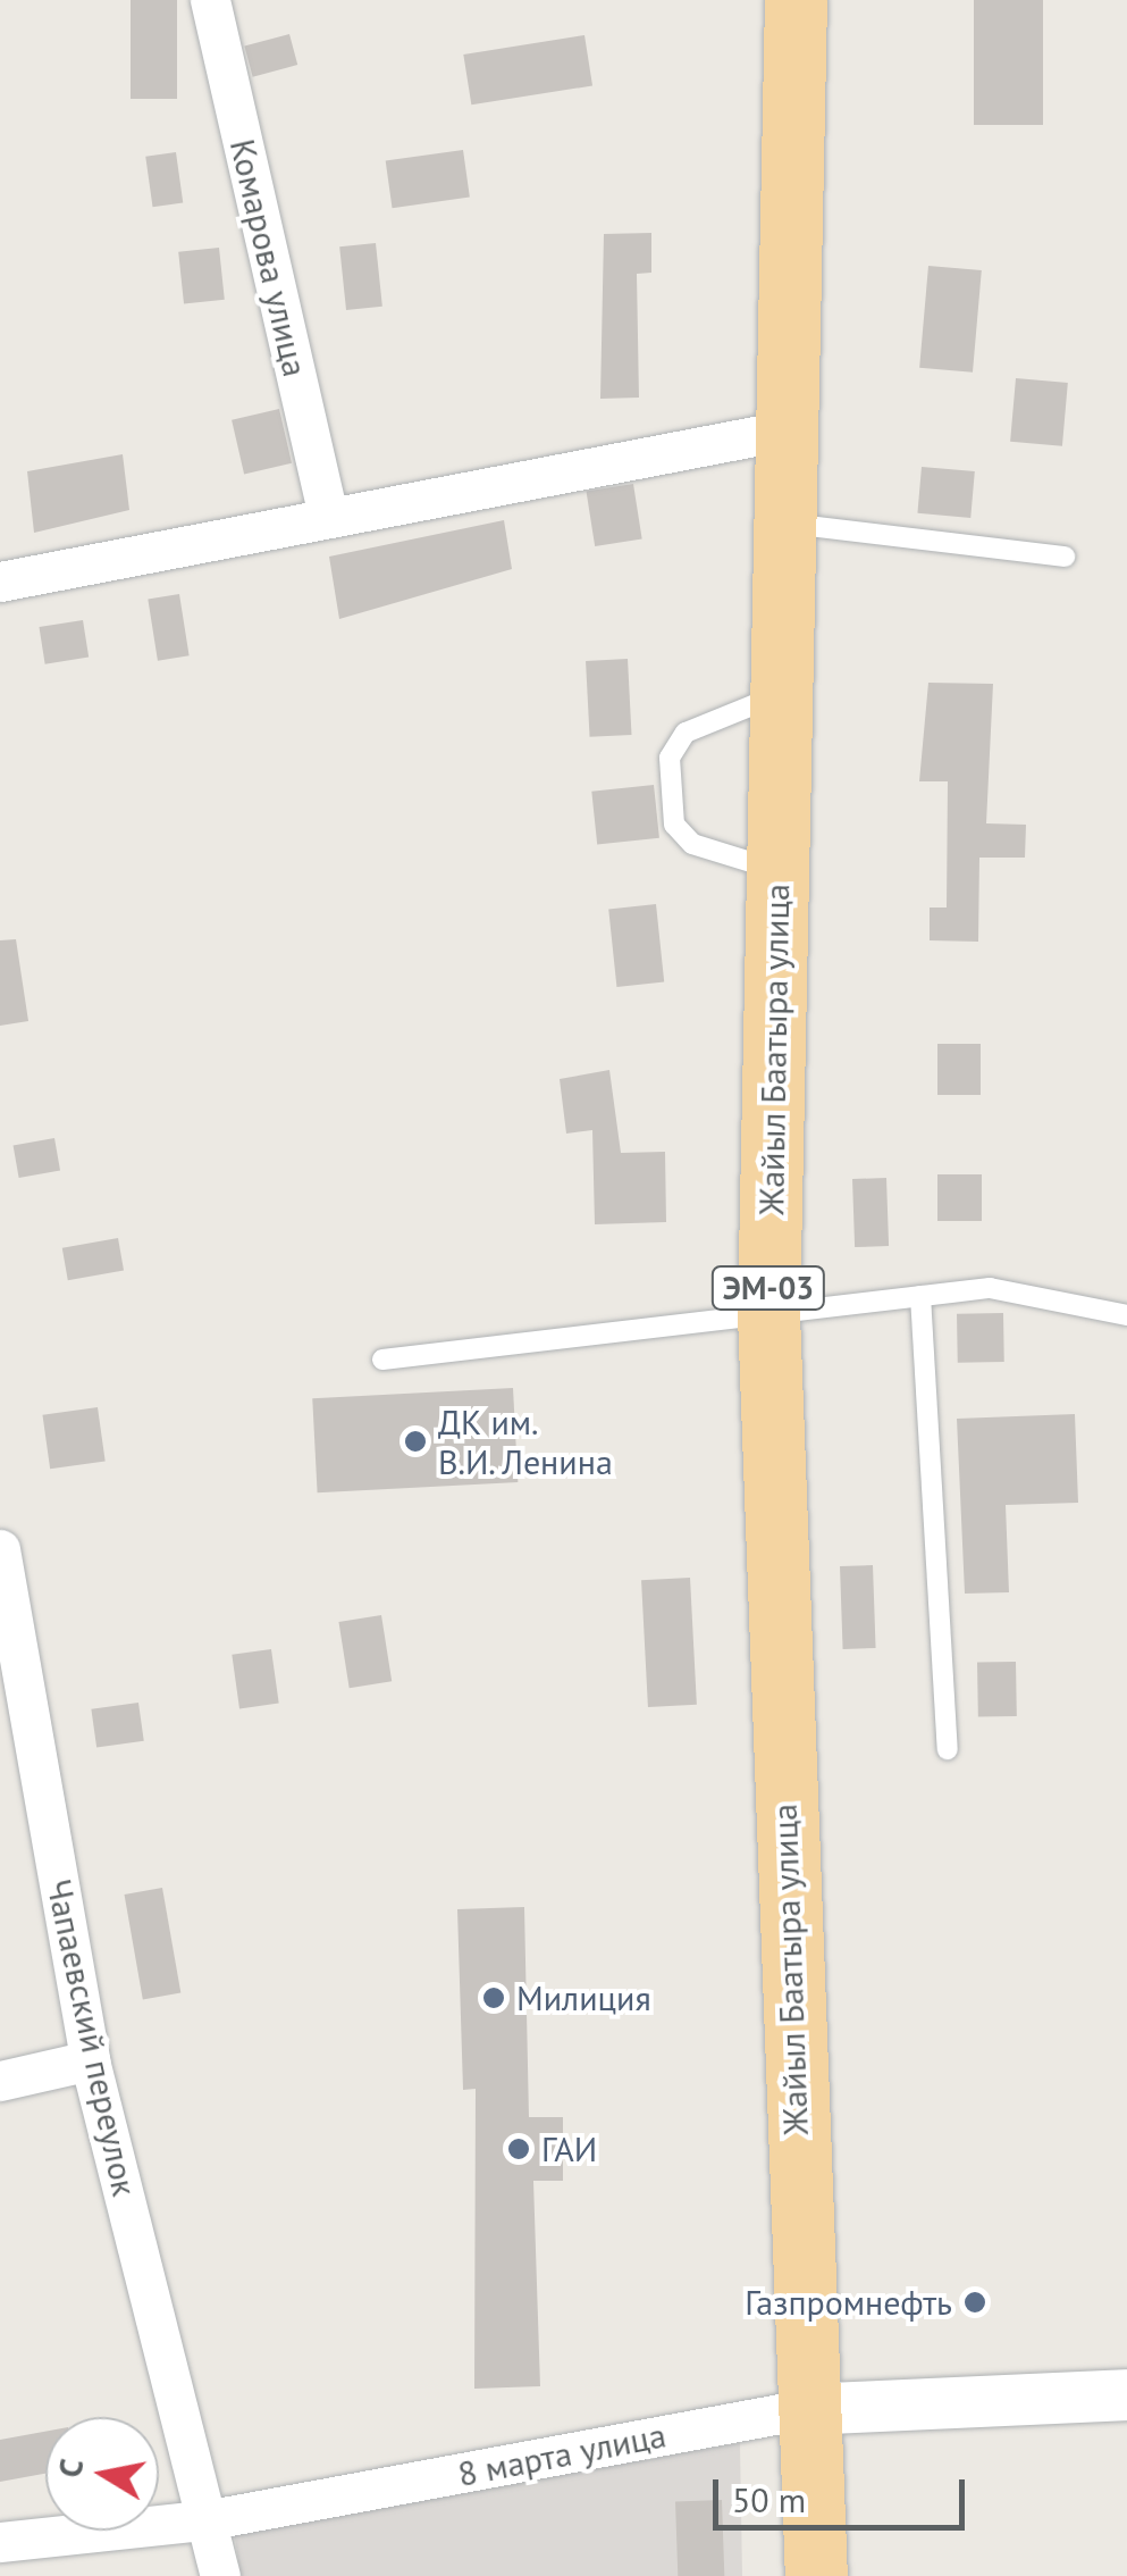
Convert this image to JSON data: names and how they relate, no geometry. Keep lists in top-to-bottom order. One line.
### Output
{"streets":{"highway":["Жайыл Баатыра улица","ЭМ-03"],"street":["Комарова улица","Чапаевский переулок","8 марта улица"]},"crossings":[["Жайыл Баатыра улица","8 марта улица"],["Чапаевский переулок","8 марта улица"]],"places":["ДК им. В.И. Ленина","Милиция","ГАИ","Газпромнефть"],"scale_bar":"50 m","north":"left"}
